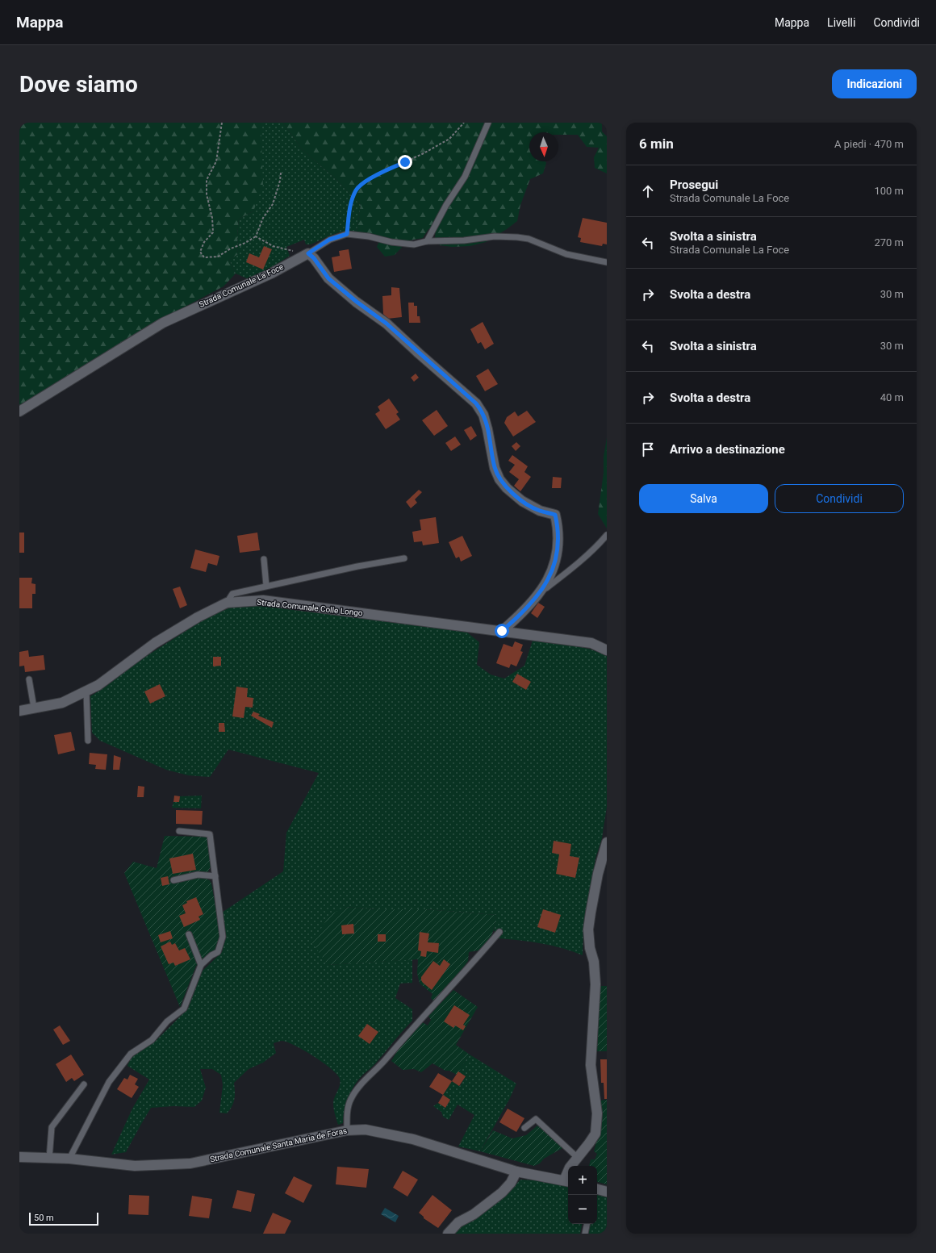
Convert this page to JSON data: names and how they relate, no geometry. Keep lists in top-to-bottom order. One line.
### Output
{"streets":{"street":["Strada Comunale La Foce","Strada Comunale Colle Longo","Strada Comunale Santa Maria de Foras"]},"scale_bar":"50 m","north":"bottom","page":{"header":"Mappa","nav":["Mappa","Livelli","Condividi"],"buttons":["Indicazioni",["Salva","Condividi"]],"title":"Dove siamo","heading":["6 min","A piedi · 470 m"],"list":[["Prosegui","Strada Comunale La Foce","100 m"],["Svolta a sinistra","Strada Comunale La Foce","270 m"],["Svolta a destra","30 m"],["Svolta a sinistra","30 m"],["Svolta a destra","40 m"],"Arrivo a destinazione"],"map_buttons":["+","−"],"scale":"50 m"}}
